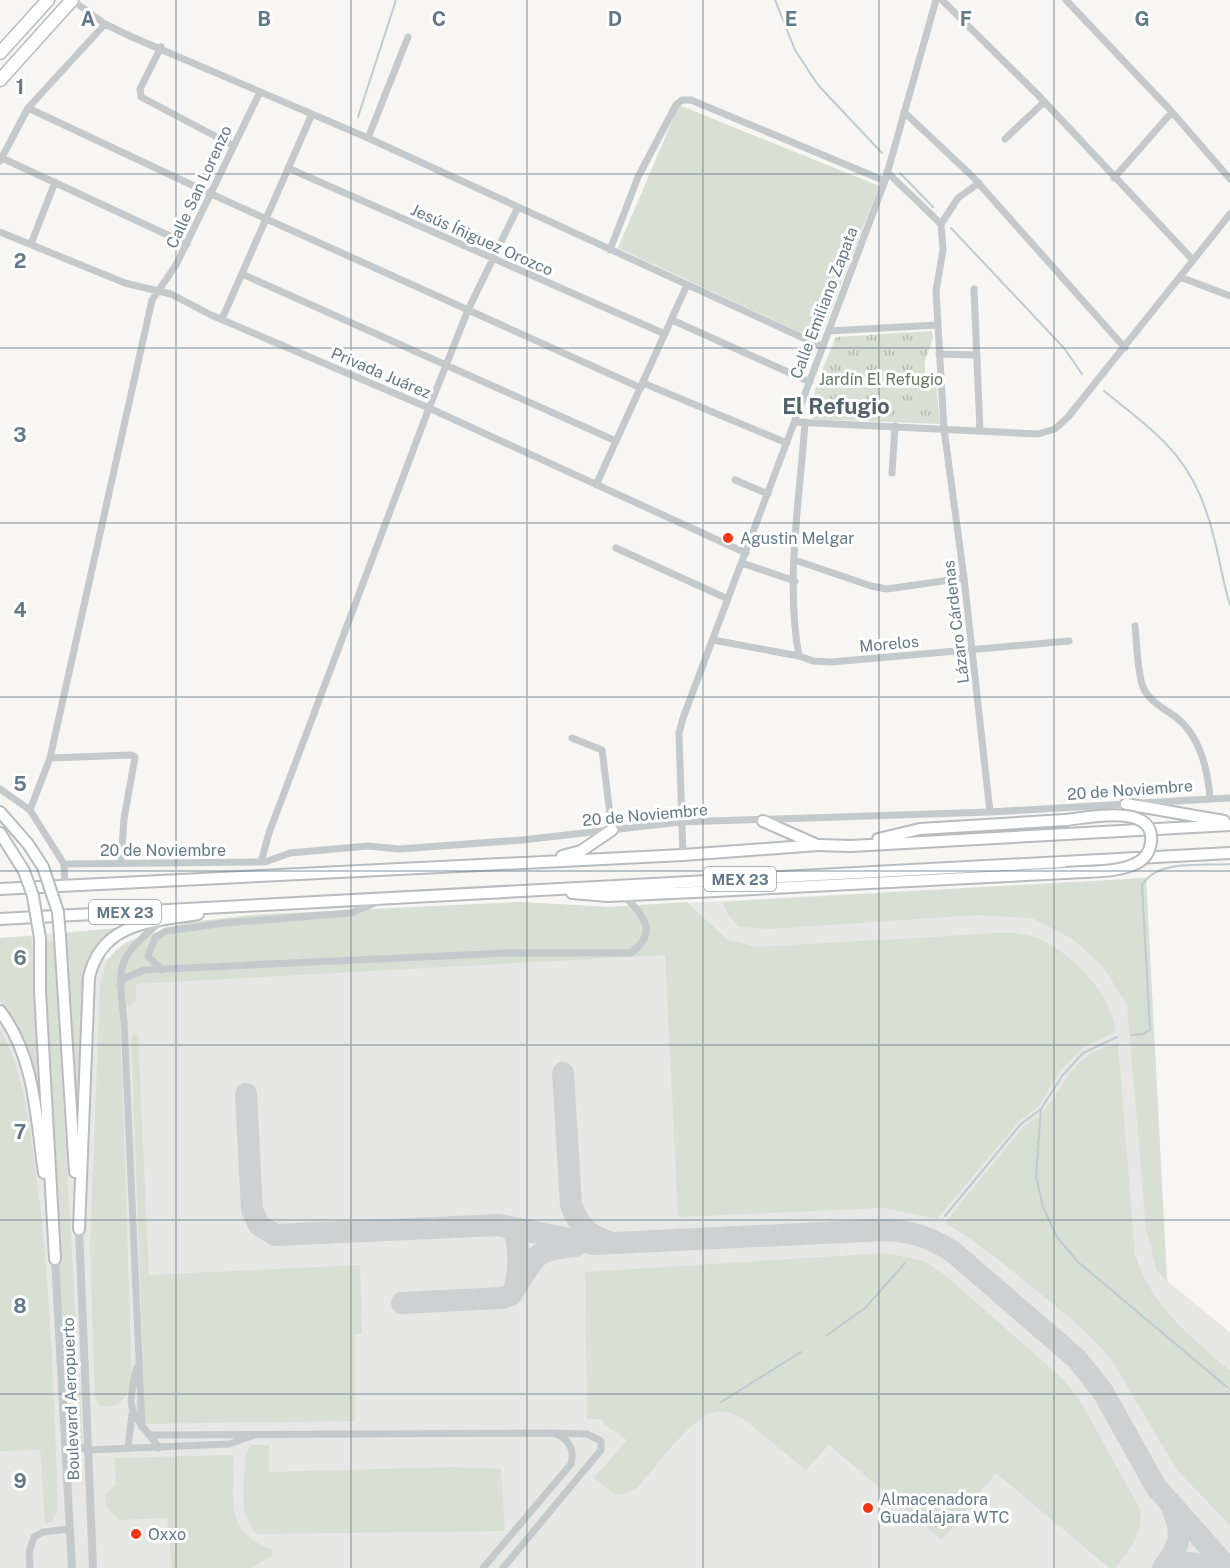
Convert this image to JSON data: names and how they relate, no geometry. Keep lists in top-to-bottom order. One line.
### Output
{"streets":{"main road":["MEX 23"],"street":["Calle San Lorenzo","Jesús Íñiguez Orozco","Calle Emiliano Zapata","Privada Juárez","Lázaro Cárdenas","Morelos","20 de Noviembre","Boulevard Aeropuerto"]},"crossings":[["Calle San Lorenzo","Privada Juárez"],["Calle Emiliano Zapata","Privada Juárez"],["Calle Emiliano Zapata","Morelos"],["Calle Emiliano Zapata","20 de Noviembre"],["Calle Emiliano Zapata","MEX 23"],["Lázaro Cárdenas","Morelos"],["Lázaro Cárdenas","20 de Noviembre"]],"districts":["El Refugio"],"parks":["Jardín El Refugio"],"places":["Agustin Melgar","Almacenadora Guadalajara WTC","Oxxo"],"grid":{"columns":["A","B","C","D","E","F","G"],"rows":["1","2","3","4","5","6","7","8","9"]}}
